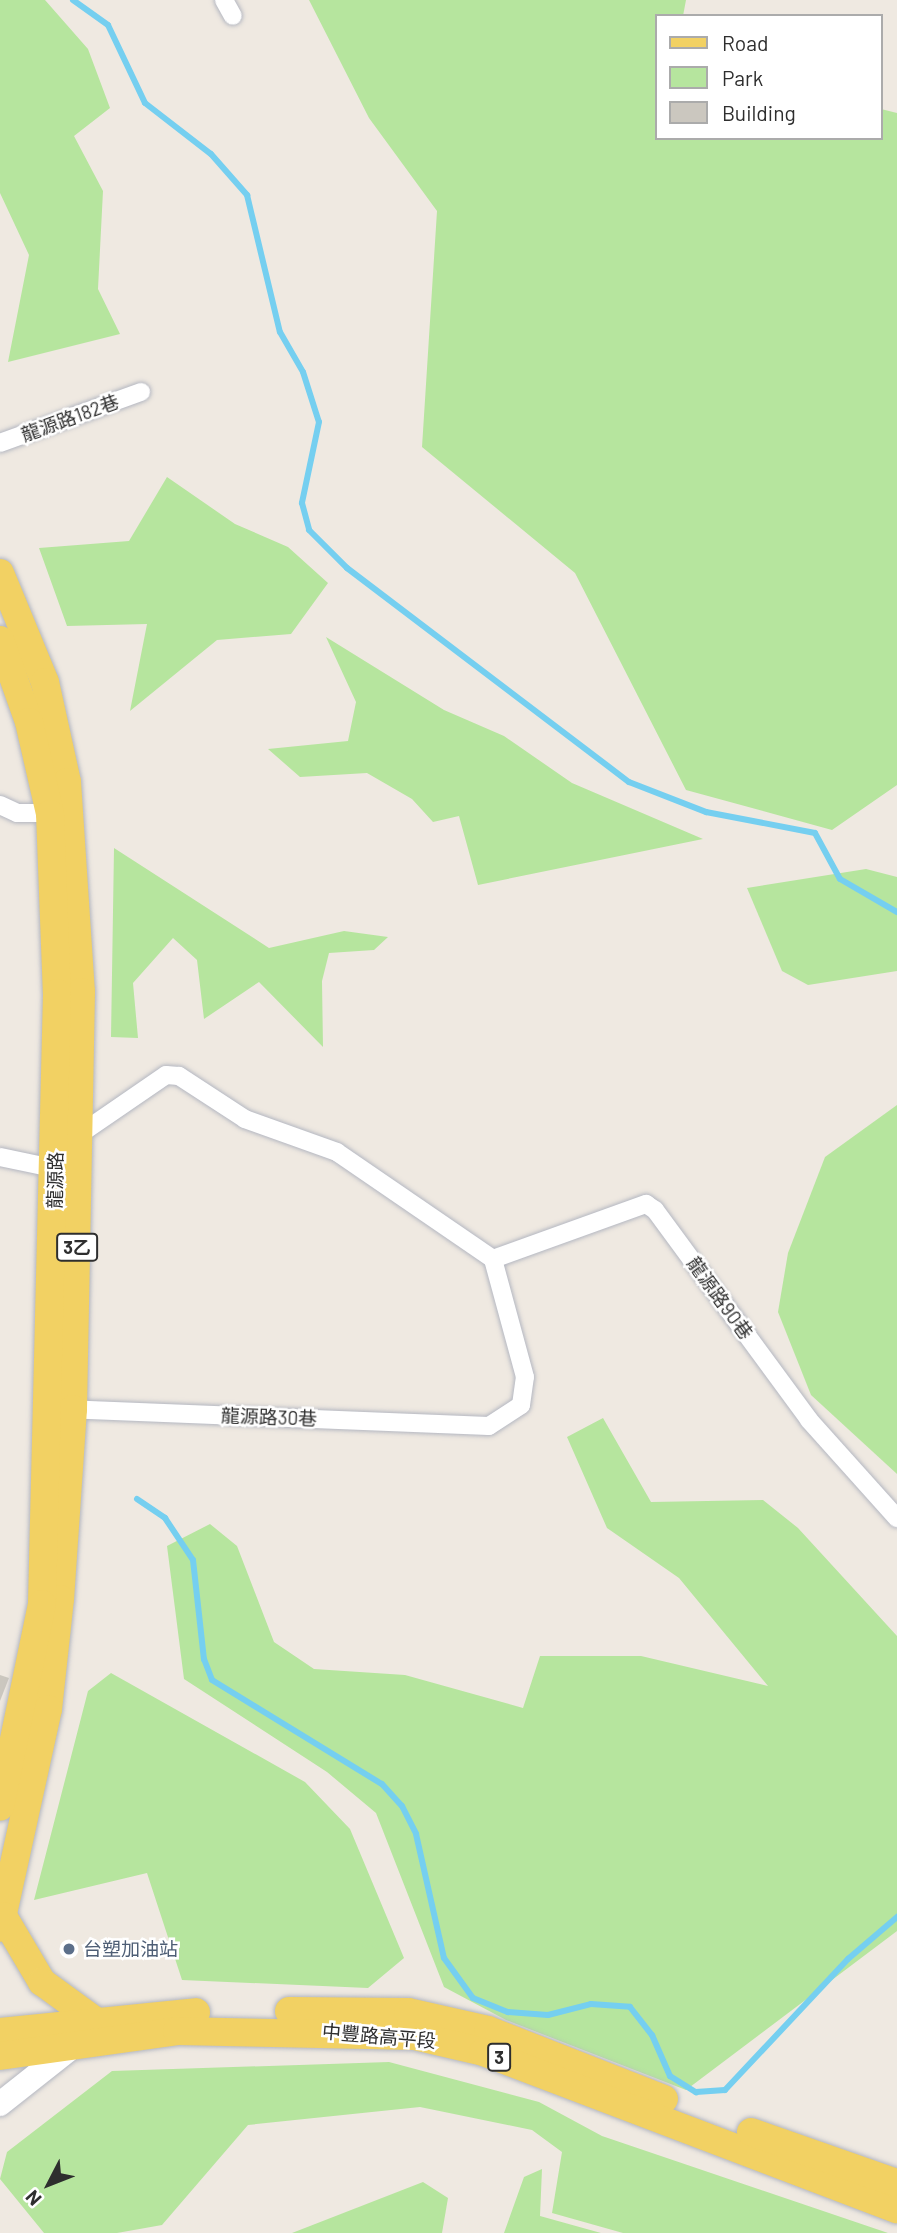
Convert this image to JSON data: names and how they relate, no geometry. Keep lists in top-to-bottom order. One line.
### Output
{"streets":{"main road":["龍源路","3乙","中豐路高平段","3"],"street":["龍源路182巷","龍源路90巷","龍源路30巷"]},"crossings":[["龍源路","3乙"],["3乙","龍源路30巷"],["龍源路90巷","龍源路30巷"]],"places":["台塑加油站"],"legend":["Road","Park","Building"],"north":"bottom left"}
